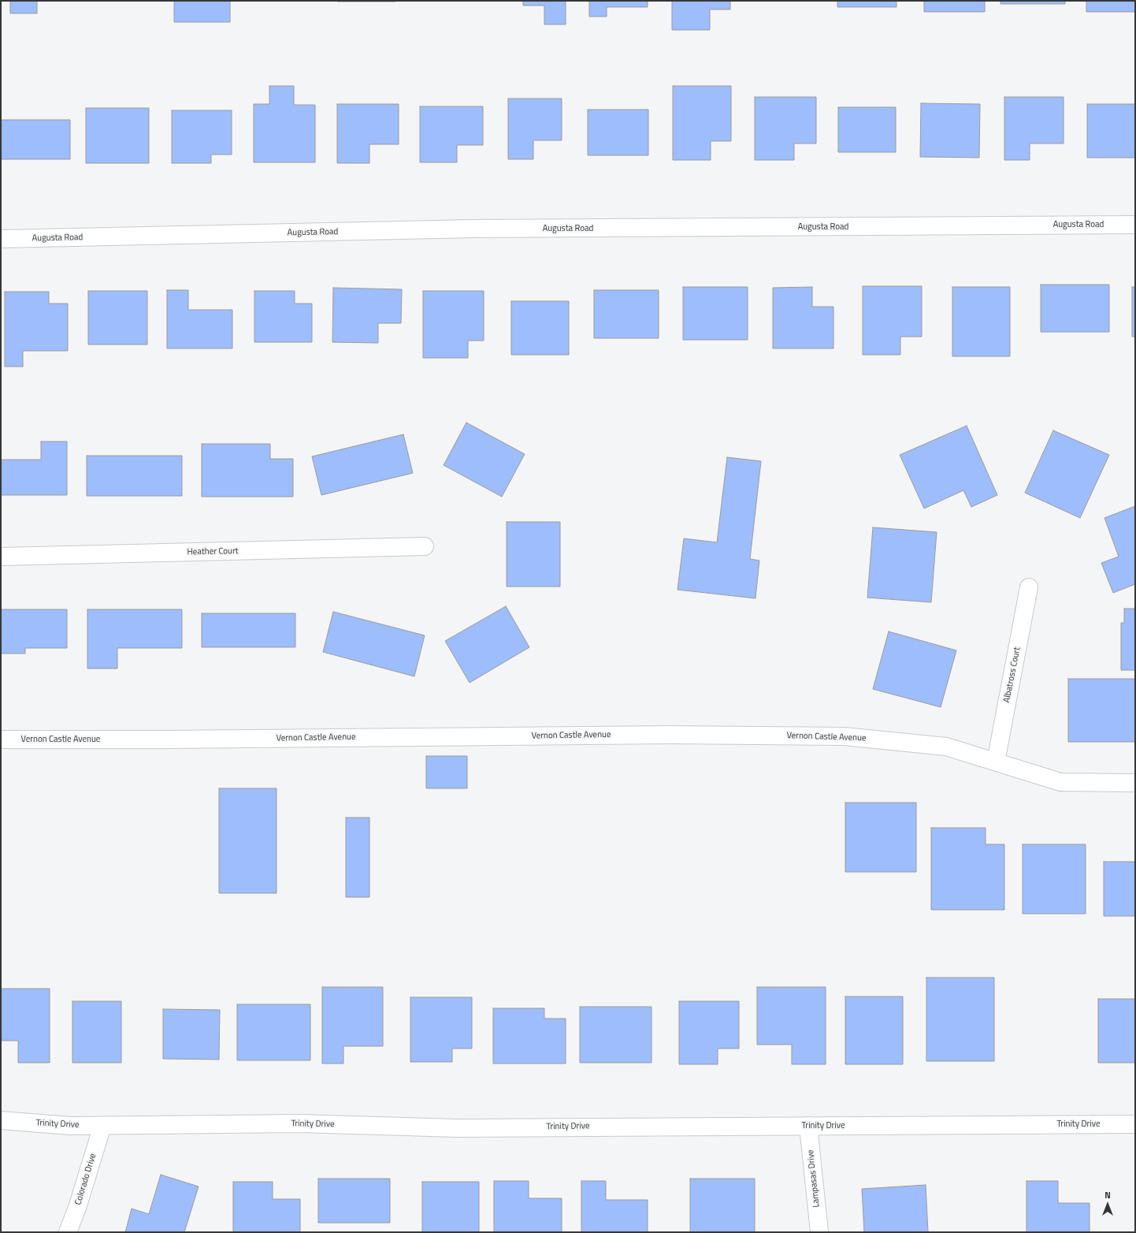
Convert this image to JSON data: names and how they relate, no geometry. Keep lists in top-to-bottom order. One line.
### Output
{"streets":{"street":["Augusta Road","Heather Court","Albatross Court","Vernon Castle Avenue","Trinity Drive","Lampasas Drive","Colorado Drive"]},"crossings":[["Albatross Court","Vernon Castle Avenue"],["Trinity Drive","Lampasas Drive"],["Trinity Drive","Colorado Drive"]],"north":"top"}
